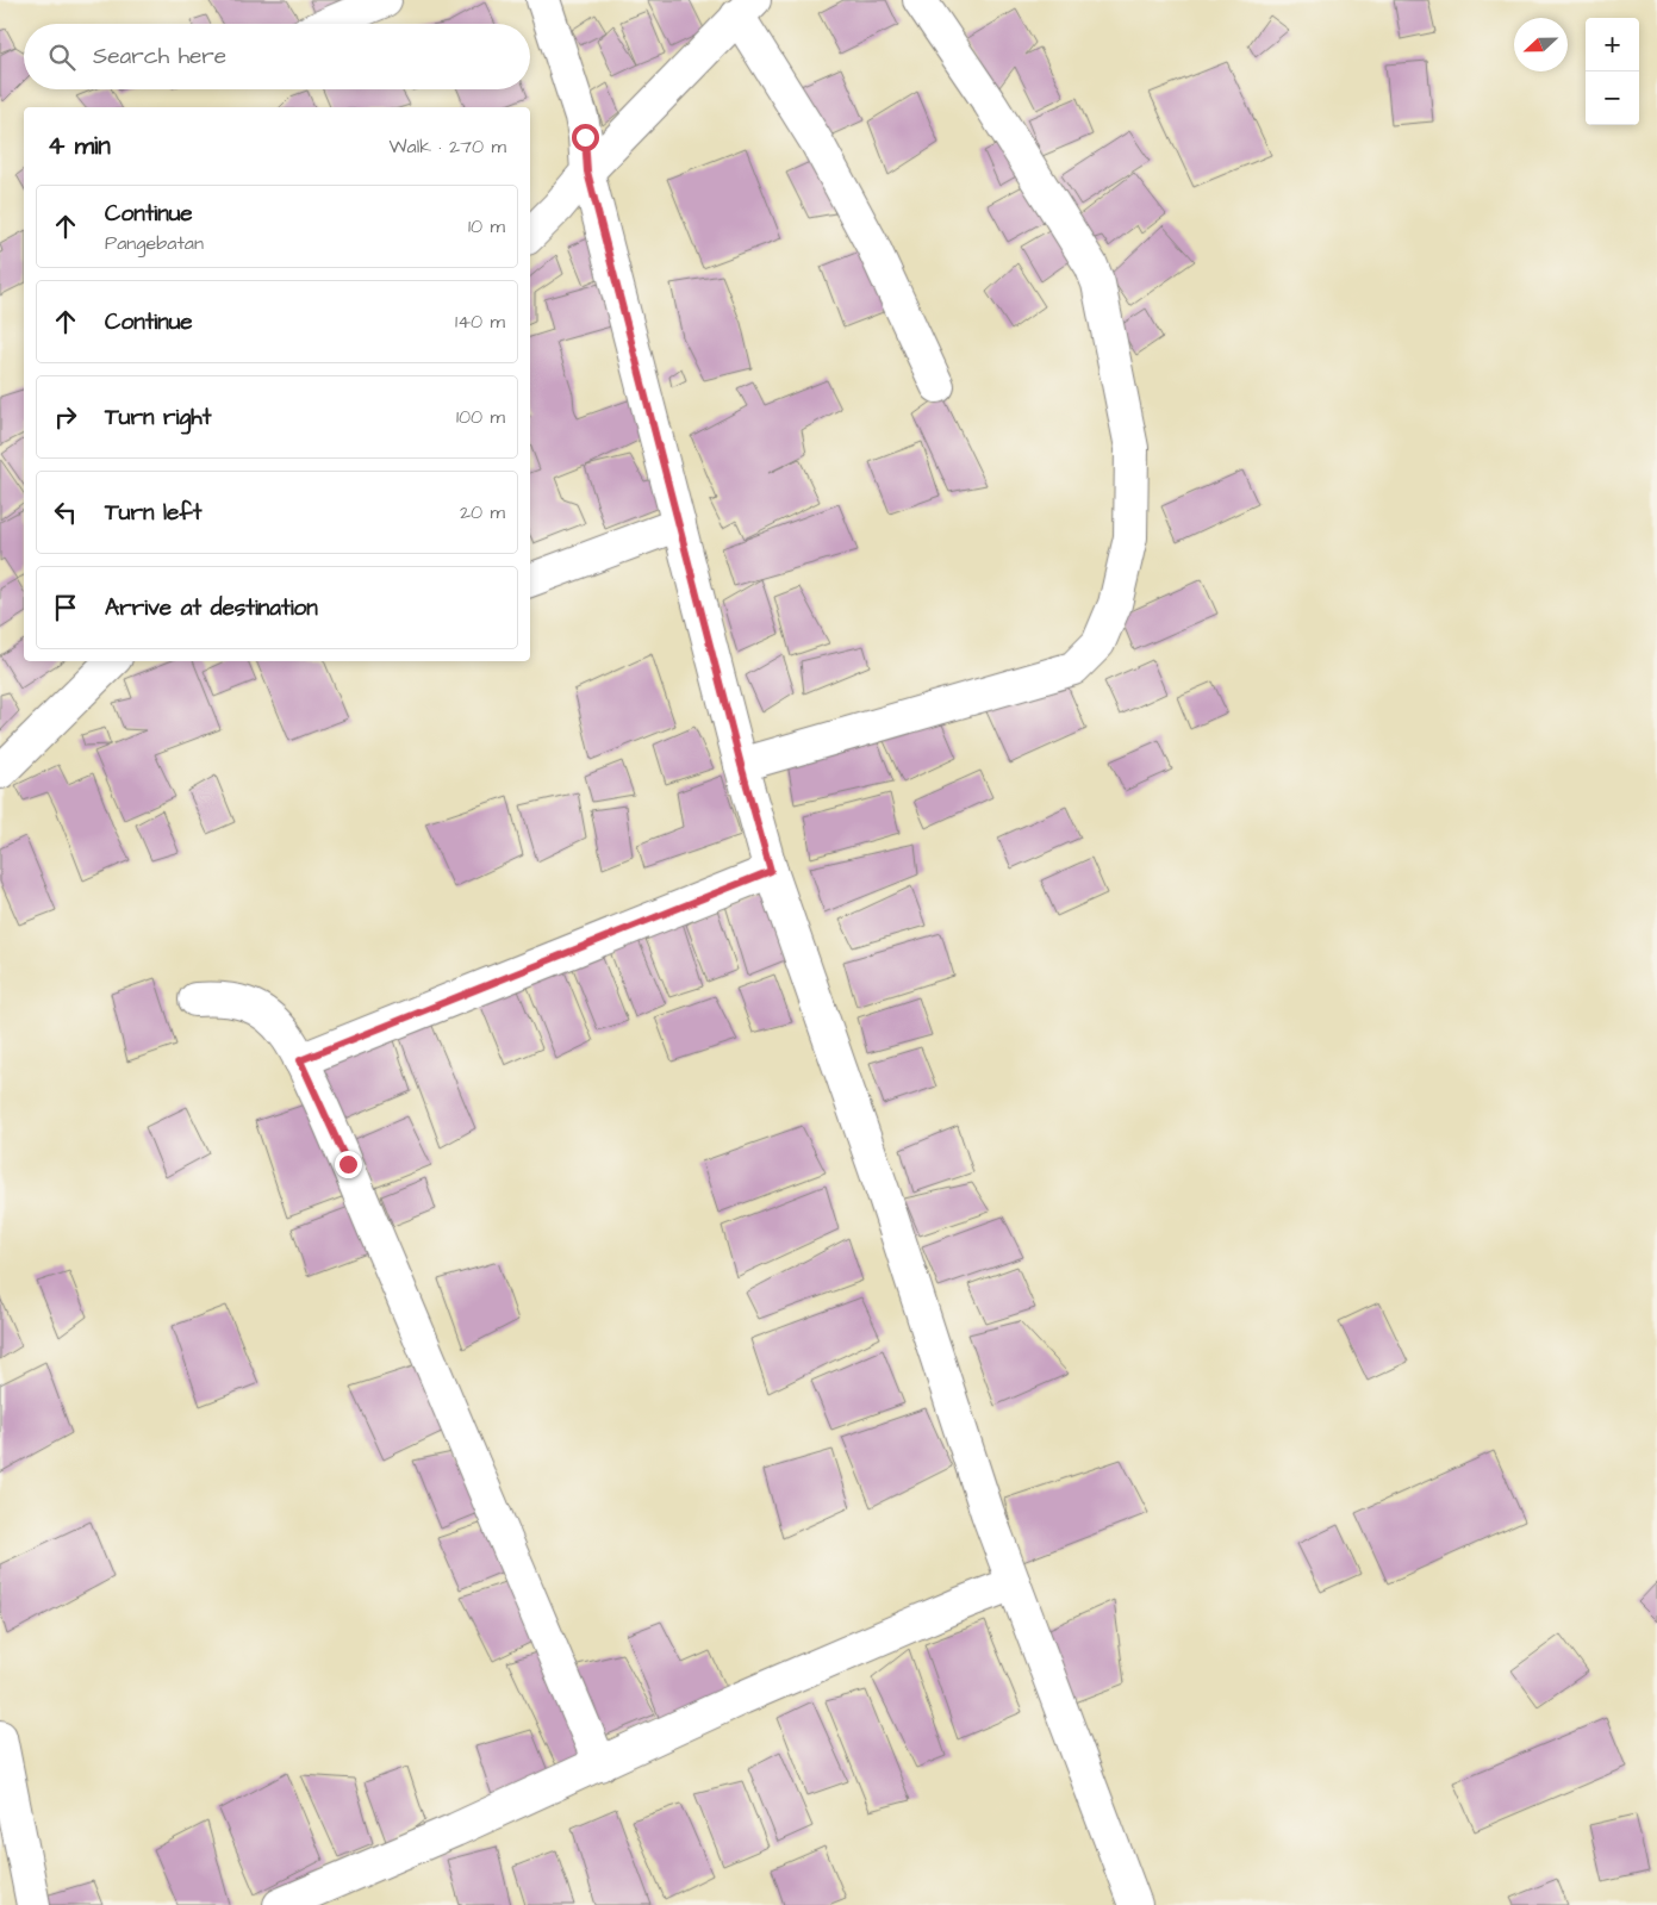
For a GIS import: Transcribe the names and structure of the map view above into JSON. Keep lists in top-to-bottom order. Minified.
{"north":"left","page":{"map_buttons":["+","−"],"search":"Search here","heading":["4 min","Walk · 270 m"],"list":[["Continue","Pangebatan","10 m"],["Continue","140 m"],["Turn right","100 m"],["Turn left","20 m"],"Arrive at destination"]}}
